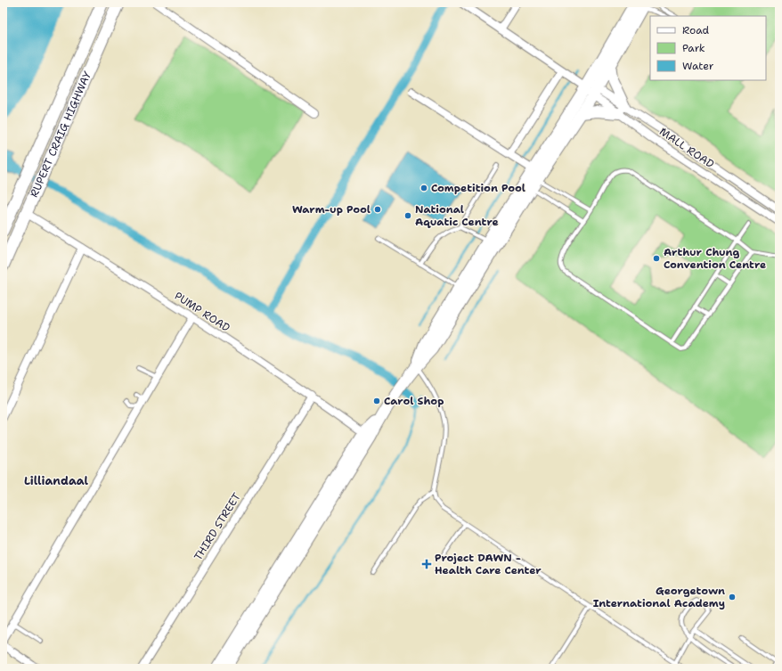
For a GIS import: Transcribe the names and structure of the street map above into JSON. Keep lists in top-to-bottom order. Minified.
{"streets":{"main road":["RUPERT CRAIG HIGHWAY"],"street":["MALL ROAD","PUMP ROAD","THIRD STREET"]},"crossings":[["RUPERT CRAIG HIGHWAY","PUMP ROAD"],["PUMP ROAD","THIRD STREET"]],"districts":["Lilliandaal"],"places":{"other":["Competition Pool","Warm-up Pool","National Aquatic Centre","Arthur Chung Convention Centre","Carol Shop","Georgetown International Academy"],"health":["Project DAWN - Health Care Center"]},"legend":["Road","Park","Water"]}
